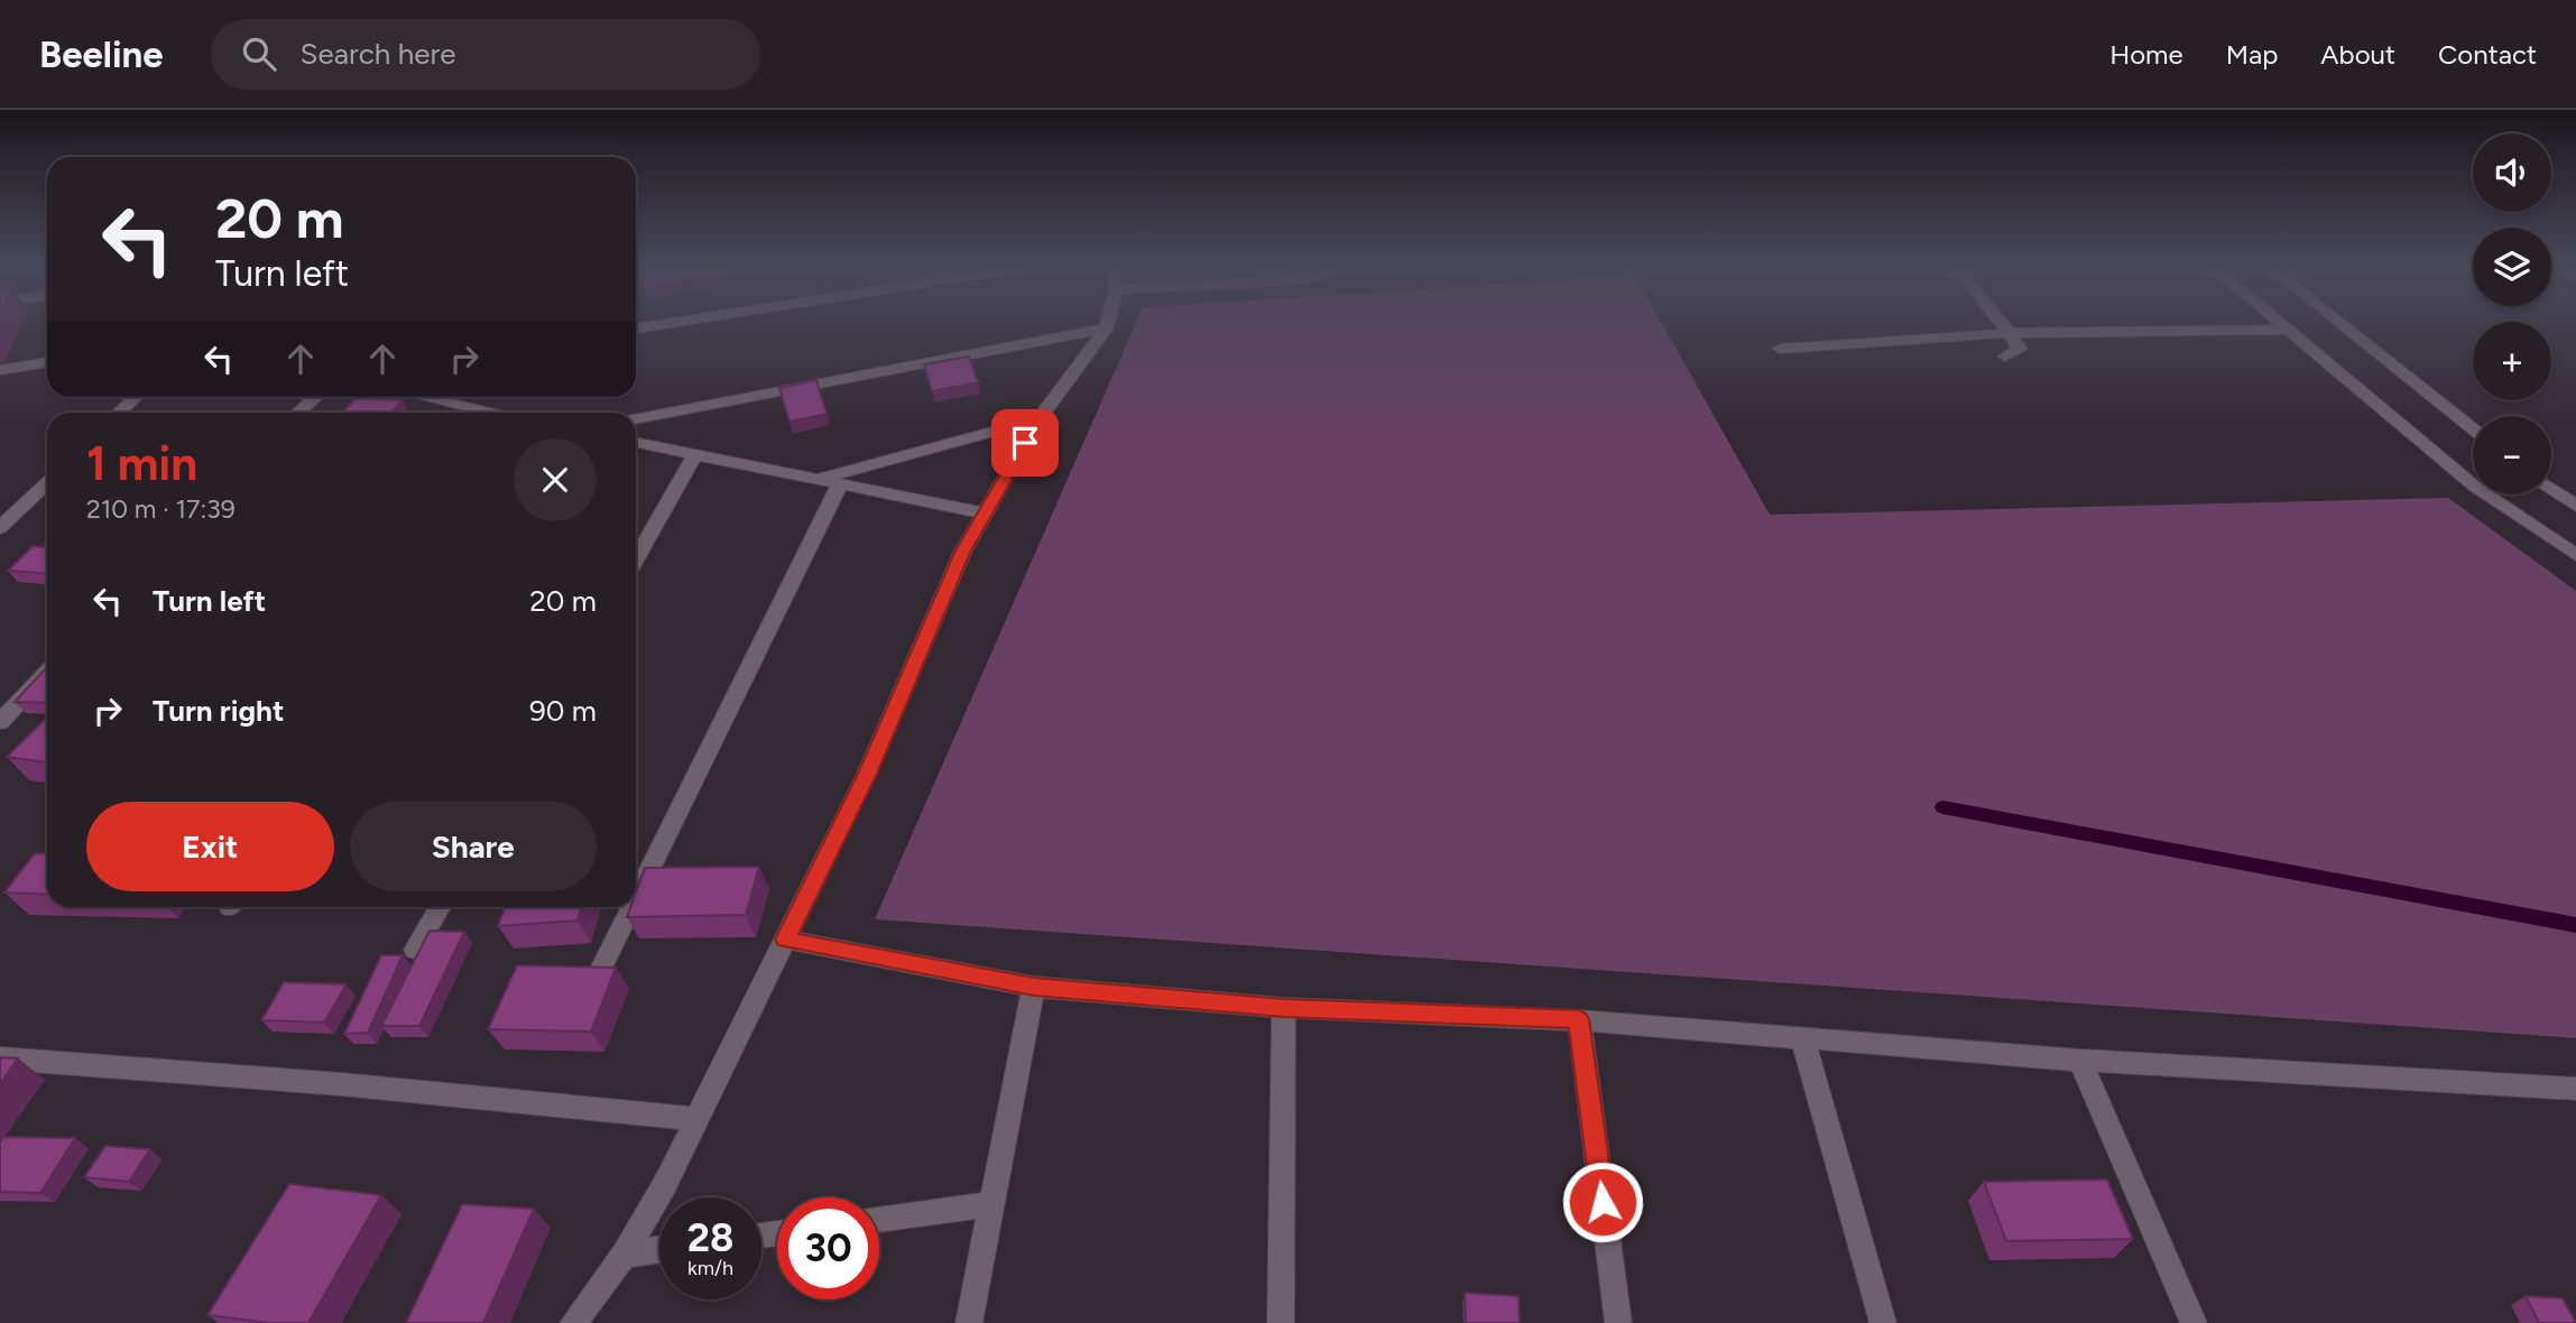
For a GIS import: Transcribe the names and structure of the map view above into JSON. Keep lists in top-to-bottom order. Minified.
{"page":{"header":"Beeline","search":"Search here","nav":["Home","Map","About","Contact"],"map_buttons":["+","−"],"turn":["20 m","Turn left"],"heading":["1 min","210 m · 17:39"],"list":[{"name":"Turn left","value":"20 m"},{"name":"Turn right","value":"90 m"}],"buttons":["Exit","Share"],"speed":"28 km/h","limit":"30"}}
